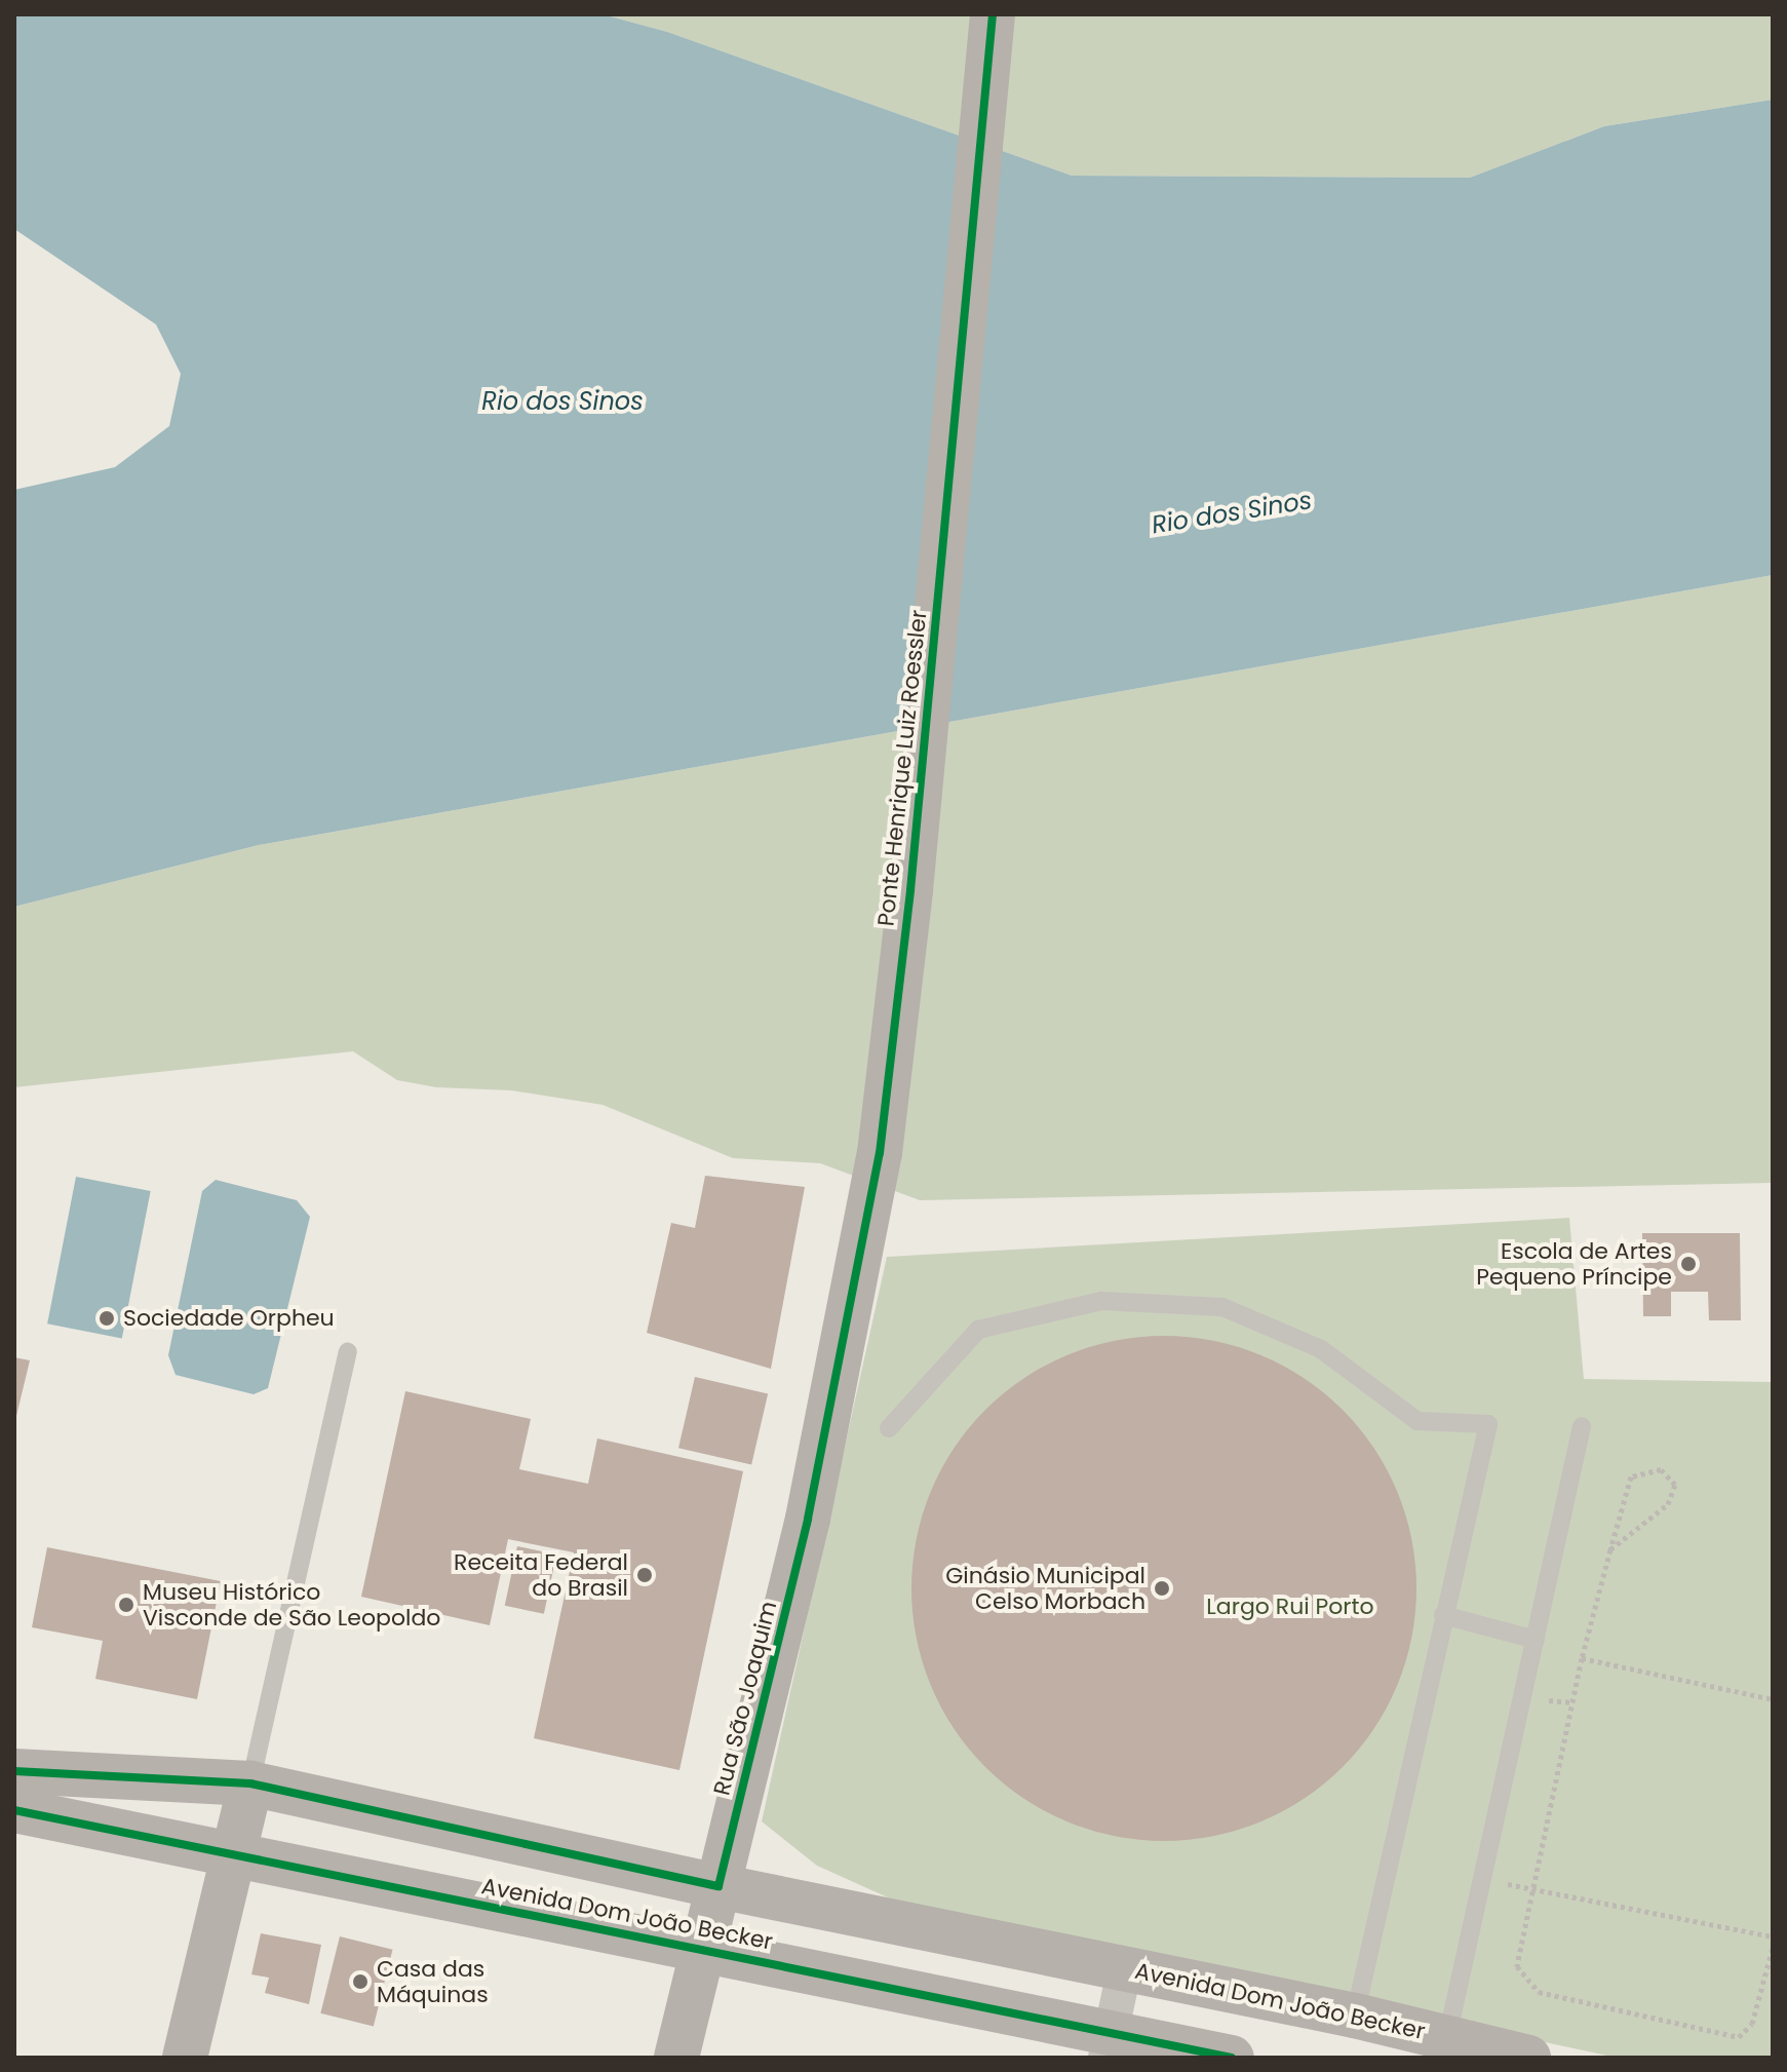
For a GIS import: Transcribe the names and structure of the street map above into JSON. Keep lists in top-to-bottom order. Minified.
{"streets":{"main road":["Ponte Henrique Luiz Roessler","Rua São Joaquim","Avenida Dom João Becker"]},"crossings":[["Ponte Henrique Luiz Roessler","Rua São Joaquim"],["Rua São Joaquim","Avenida Dom João Becker"]],"water":["Rio dos Sinos"],"parks":["Largo Rui Porto"],"places":["Escola de Artes Pequeno Príncipe","Sociedade Orpheu","Receita Federal do Brasil","Ginásio Municipal Celso Morbach","Museu Histórico Visconde de São Leopoldo","Casa das Máquinas"]}
